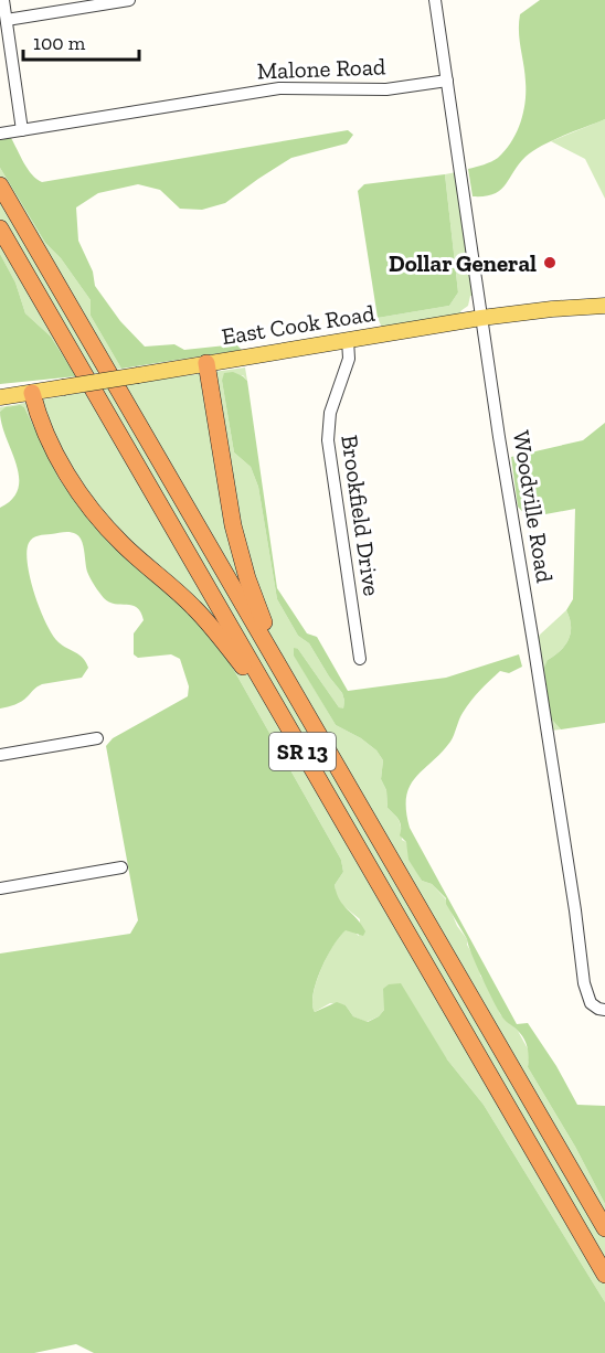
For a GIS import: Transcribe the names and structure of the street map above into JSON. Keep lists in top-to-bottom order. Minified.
{"streets":{"highway":["SR 13"],"main road":["East Cook Road"],"street":["Malone Road","Woodville Road","Brookfield Drive"]},"crossings":[["Malone Road","Woodville Road"],["East Cook Road","Woodville Road"],["East Cook Road","Brookfield Drive"]],"places":["Dollar General"],"scale_bar":"100 m"}
